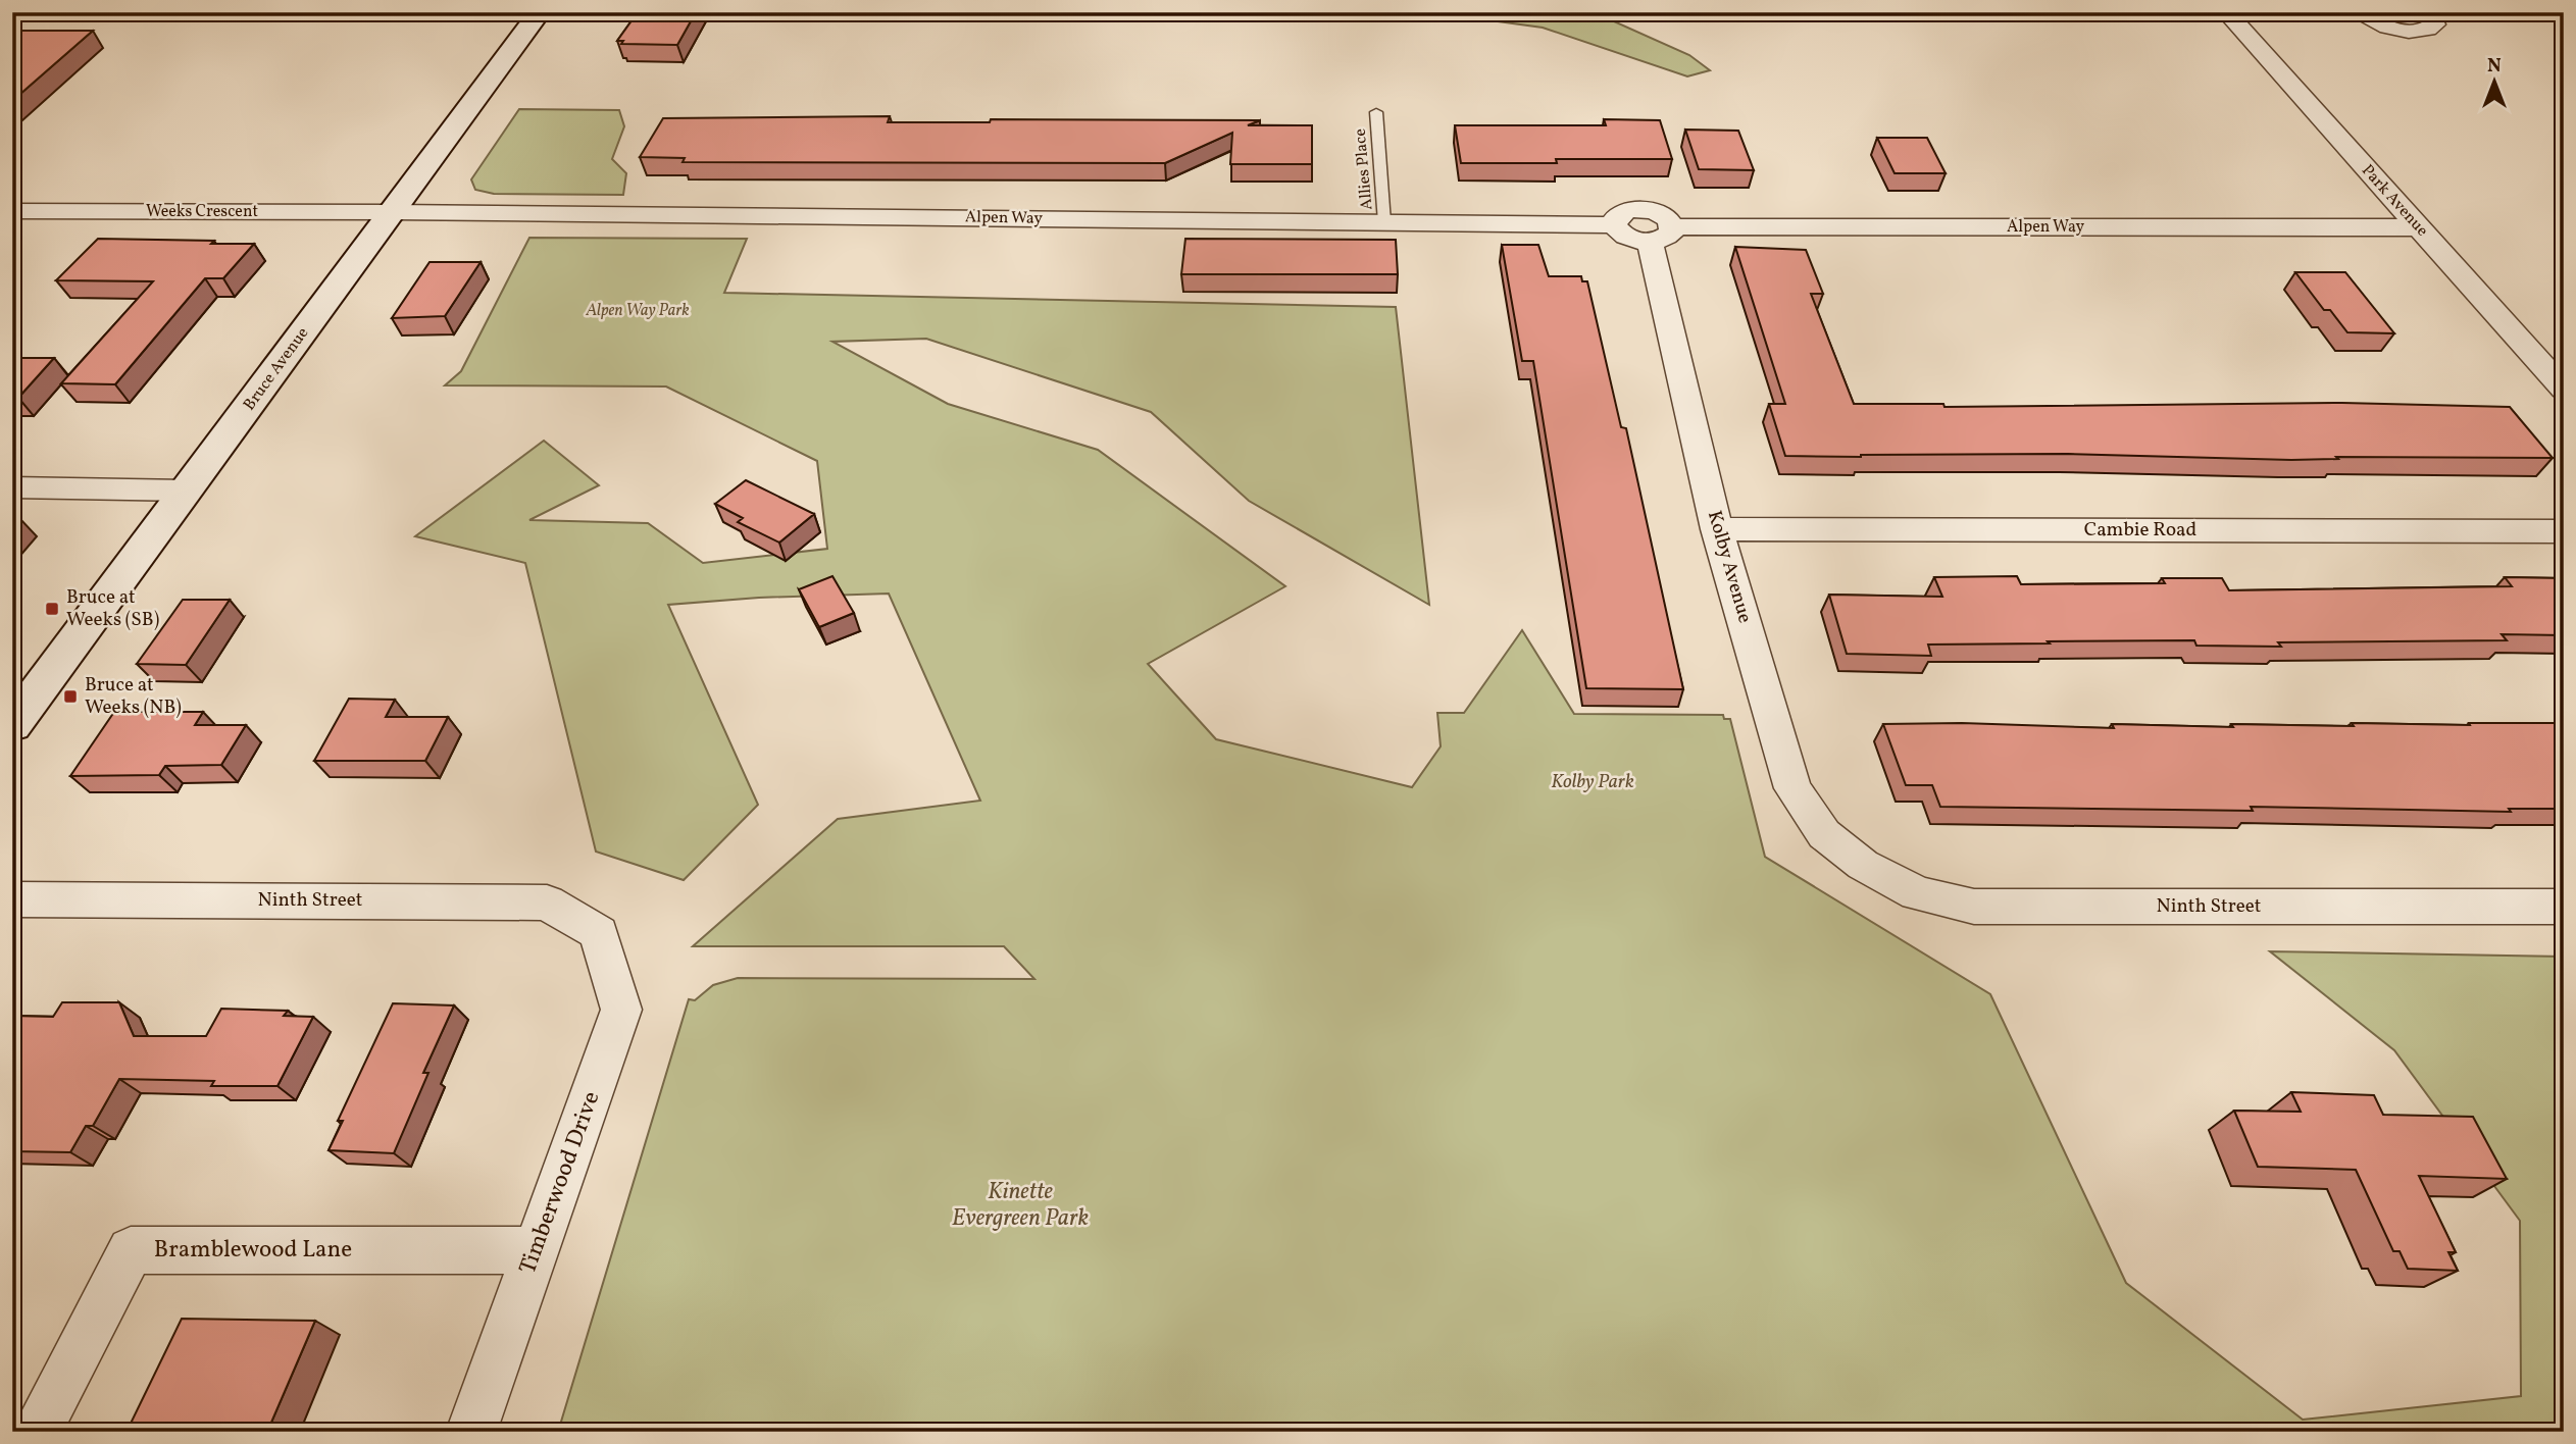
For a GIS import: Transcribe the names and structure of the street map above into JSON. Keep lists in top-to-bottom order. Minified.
{"streets":{"street":["Park Avenue","Weeks Crescent","Alpen Way","Bruce Avenue","Cambie Road","Kolby Avenue","Ninth Street","Timberwood Drive","Bramblewood Lane"],"lane":["Allies Place"]},"crossings":[["Allies Place","Alpen Way"],["Park Avenue","Alpen Way"],["Weeks Crescent","Alpen Way"],["Weeks Crescent","Bruce Avenue"],["Alpen Way","Bruce Avenue"],["Alpen Way","Kolby Avenue"],["Cambie Road","Kolby Avenue"],["Kolby Avenue","Ninth Street"],["Ninth Street","Timberwood Drive"],["Timberwood Drive","Bramblewood Lane"]],"parks":["Alpen Way Park","Kolby Park","Kinette Evergreen Park"],"places":{"transit":["Bruce at Weeks (SB)","Bruce at Weeks (NB)"]},"north":"top"}
